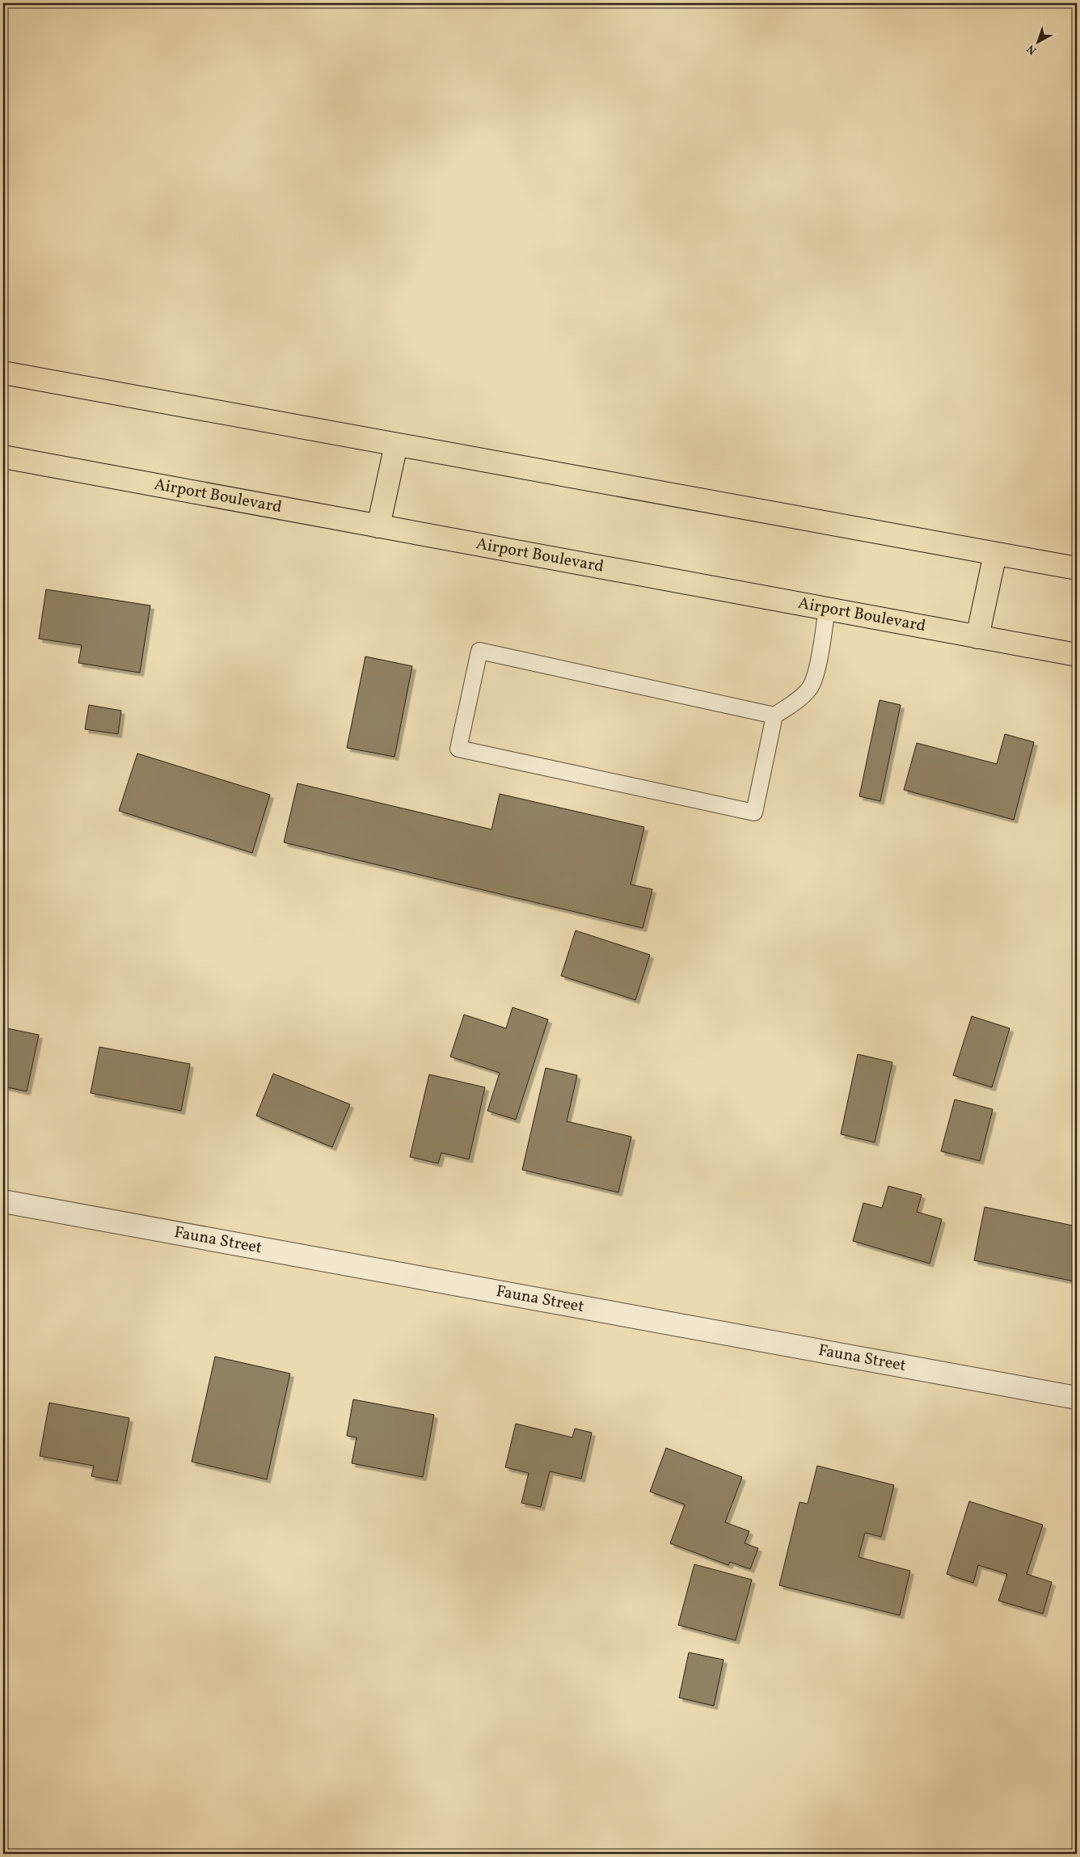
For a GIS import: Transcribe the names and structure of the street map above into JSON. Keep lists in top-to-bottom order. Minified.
{"streets":{"main road":["Airport Boulevard"],"street":["Fauna Street"]},"north":"bottom left"}
